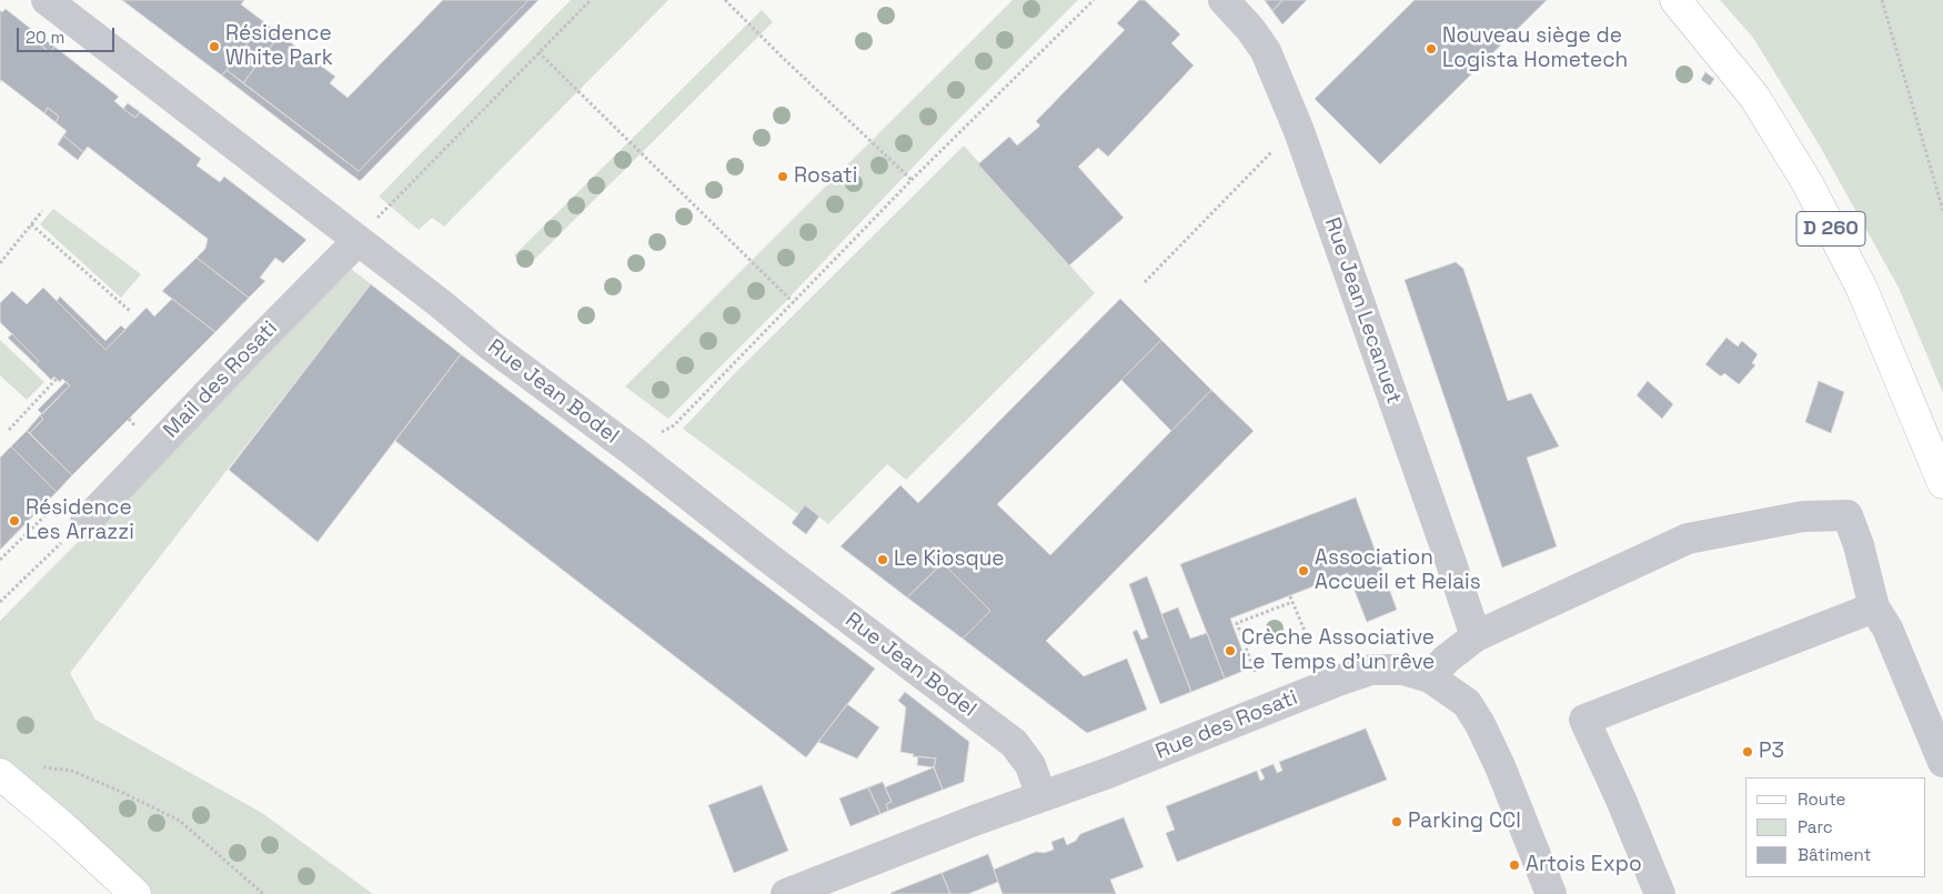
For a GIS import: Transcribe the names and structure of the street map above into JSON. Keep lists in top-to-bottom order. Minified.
{"streets":{"main road":["D 260"],"street":["Rue Jean Lecanuet","Mail des Rosati","Rue Jean Bodel","Rue des Rosati"]},"crossings":[["Mail des Rosati","Rue Jean Bodel"],["Rue Jean Bodel","Rue des Rosati"]],"places":["Résidence White Park","Nouveau siège de Logista Hometech","Rosati","Résidence Les Arrazzi","Le Kiosque","Association Accueil et Relais","Crèche Associative Le Temps d’un rêve","P3","Parking CCI","Artois Expo"],"legend":["Route","Parc","Bâtiment"],"scale_bar":"20 m"}
